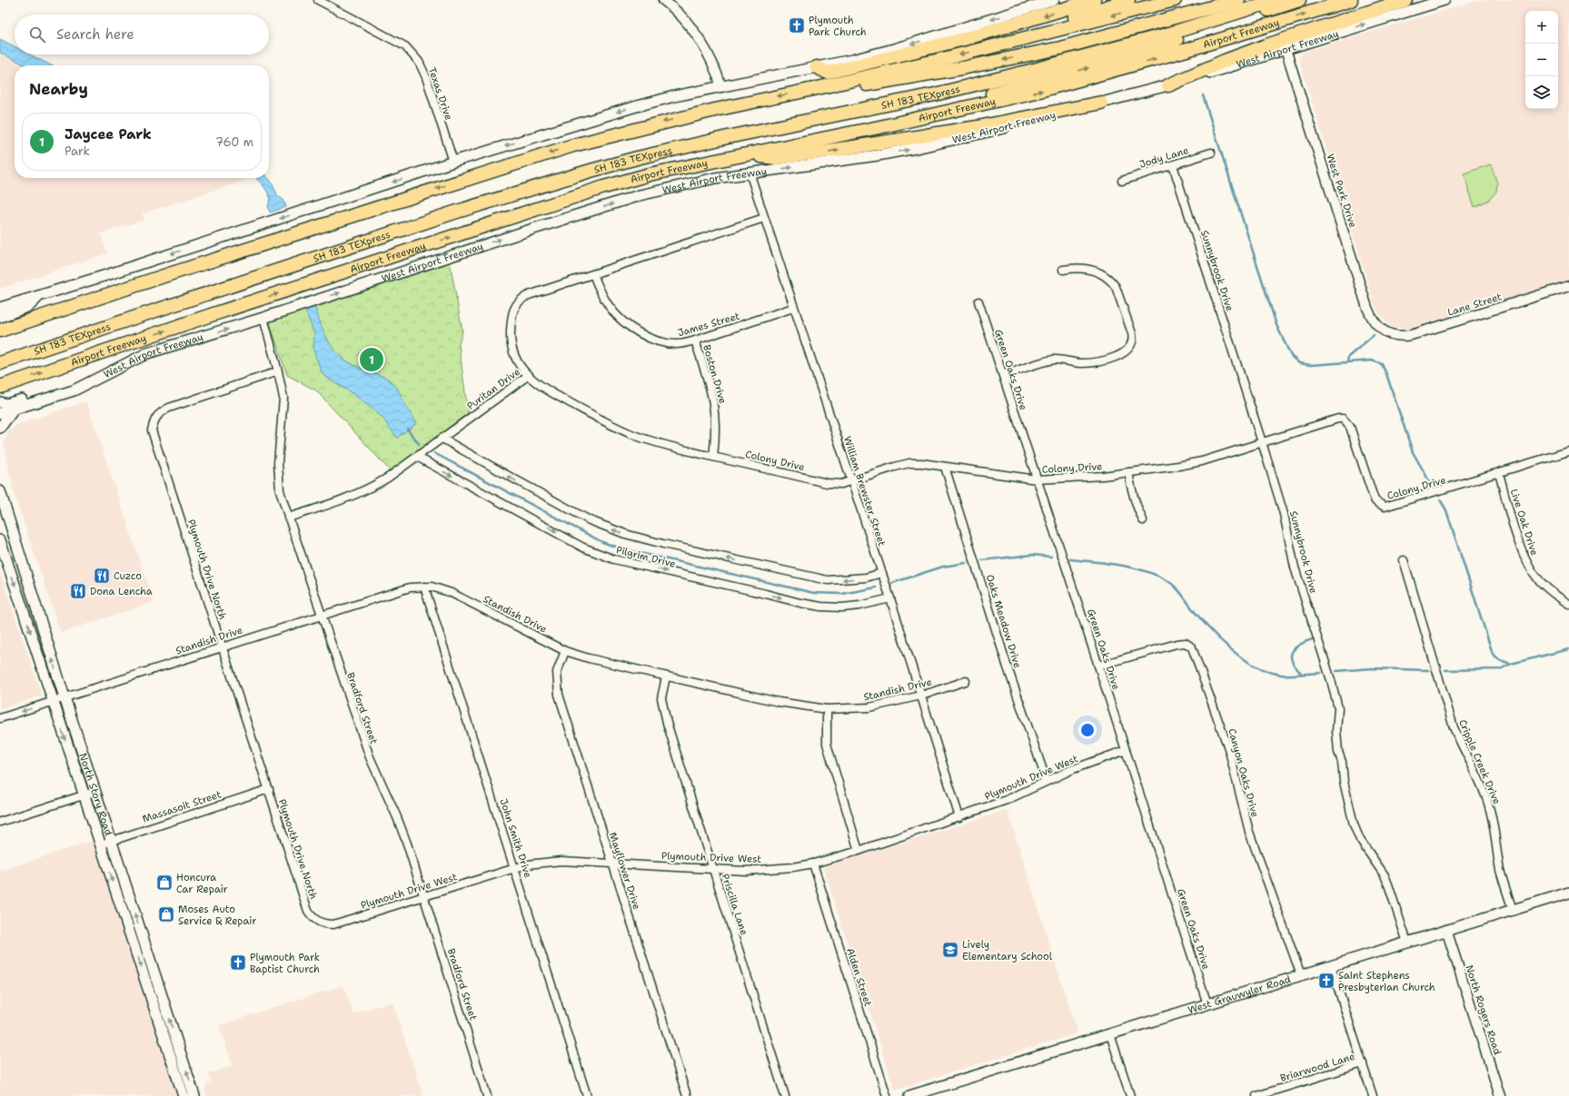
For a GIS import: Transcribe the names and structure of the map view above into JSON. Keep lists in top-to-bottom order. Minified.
{"streets":{"highway":["Airport Freeway","SH 183 TEXpress"],"main road":["West Airport Freeway","North Story Road","West Grauwyler Road"],"street":["Texas Drive","Jody Lane","West Park Drive","Sunnybrook Drive","Lane Street","James Street","Green Oaks Drive","Boston Drive","Puritan Drive","Colony Drive","William Brewster Street","Live Oak Drive","Pilgrim Drive","Plymouth Drive North","Standish Drive","Oaks Meadow Drive","Bradford Street","Cripple Creek Drive","Canyon Oaks Drive","Plymouth Drive West","Massasoit Street","John Smith Drive","Mayflower Drive","Priscilla Lane","Alden Street","North Rogers Road","Briarwood Lane"]},"crossings":[["West Airport Freeway","West Park Drive"],["West Airport Freeway","William Brewster Street"],["West Airport Freeway","Bradford Street"],["Jody Lane","Sunnybrook Drive"],["West Park Drive","Lane Street"],["Sunnybrook Drive","Colony Drive"],["Sunnybrook Drive","West Grauwyler Road"],["James Street","Boston Drive"],["James Street","Puritan Drive"],["James Street","William Brewster Street"],["Green Oaks Drive","Colony Drive"],["Green Oaks Drive","Canyon Oaks Drive"],["Green Oaks Drive","Plymouth Drive West"],["Green Oaks Drive","West Grauwyler Road"],["Boston Drive","Colony Drive"],["Puritan Drive","Colony Drive"],["Puritan Drive","William Brewster Street"],["Puritan Drive","Pilgrim Drive"],["Puritan Drive","Bradford Street"],["Colony Drive","William Brewster Street"],["Colony Drive","Live Oak Drive"],["Colony Drive","Oaks Meadow Drive"],["William Brewster Street","Pilgrim Drive"],["William Brewster Street","Standish Drive"],["William Brewster Street","Plymouth Drive West"],["Plymouth Drive North","Standish Drive"],["Plymouth Drive North","Bradford Street"],["Plymouth Drive North","Plymouth Drive West"],["Plymouth Drive North","Massasoit Street"],["Standish Drive","Bradford Street"],["Standish Drive","North Story Road"],["Standish Drive","John Smith Drive"],["Standish Drive","Mayflower Drive"],["Standish Drive","Priscilla Lane"],["Oaks Meadow Drive","Plymouth Drive West"],["Bradford Street","Plymouth Drive West"],["Cripple Creek Drive","West Grauwyler Road"],["Canyon Oaks Drive","West Grauwyler Road"],["Plymouth Drive West","John Smith Drive"],["Plymouth Drive West","Mayflower Drive"],["Plymouth Drive West","Priscilla Lane"],["Plymouth Drive West","Alden Street"],["North Story Road","Massasoit Street"],["West Grauwyler Road","North Rogers Road"]],"places":{"church":["Plymouth Park Church","Plymouth Park Baptist Church","Saint Stephens Presbyterian Church"],"restaurant":["Cuzco","Dona Lencha"],"shop":["Honcura Car Repair","Moses Auto Service & Repair"],"school or university":["Lively Elementary School"]},"page":{"map_buttons":["+","−"],"search":"Search here","heading":"Nearby","list":[{"mark":"1","name":"Jaycee Park","note":"Park","value":"760 m"}],"pins":"1"}}
